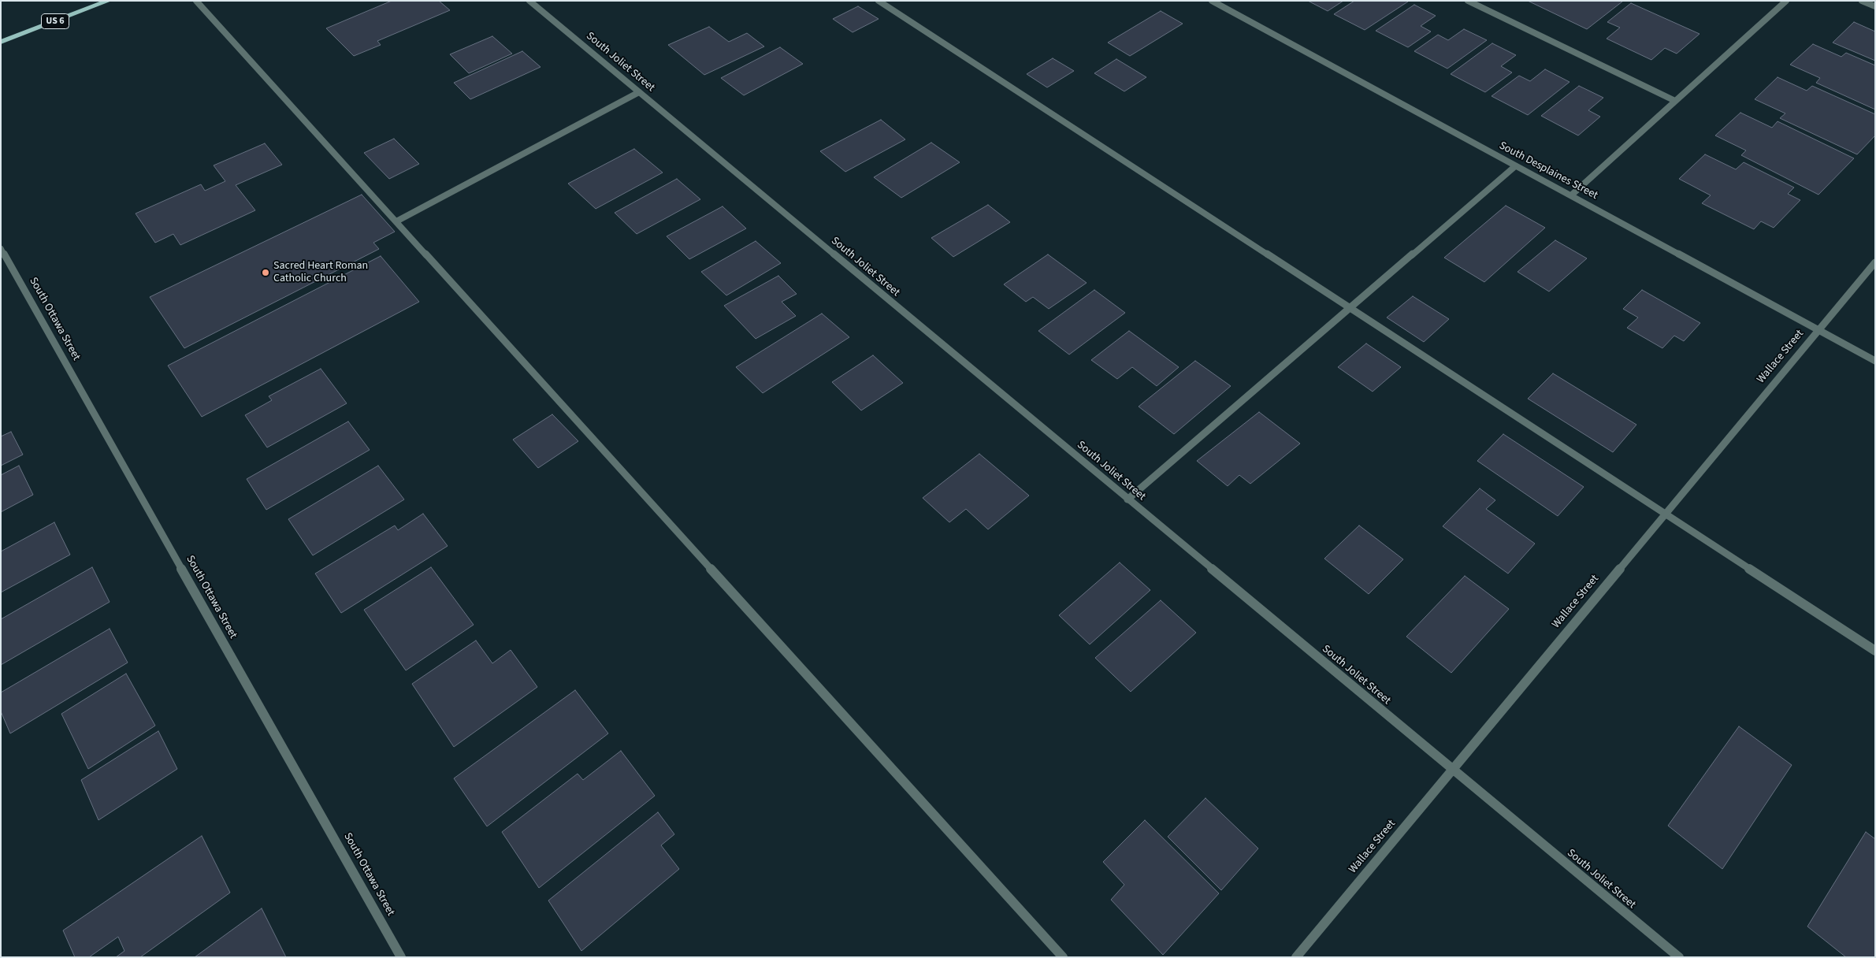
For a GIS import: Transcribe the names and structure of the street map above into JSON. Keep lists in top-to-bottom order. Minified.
{"streets":{"main road":["US 6"],"street":["South Joliet Street","South Desplaines Street","South Ottawa Street","Wallace Street"]},"crossings":[["South Joliet Street","Wallace Street"],["South Desplaines Street","Wallace Street"]],"places":["Sacred Heart Roman Catholic Church"]}
